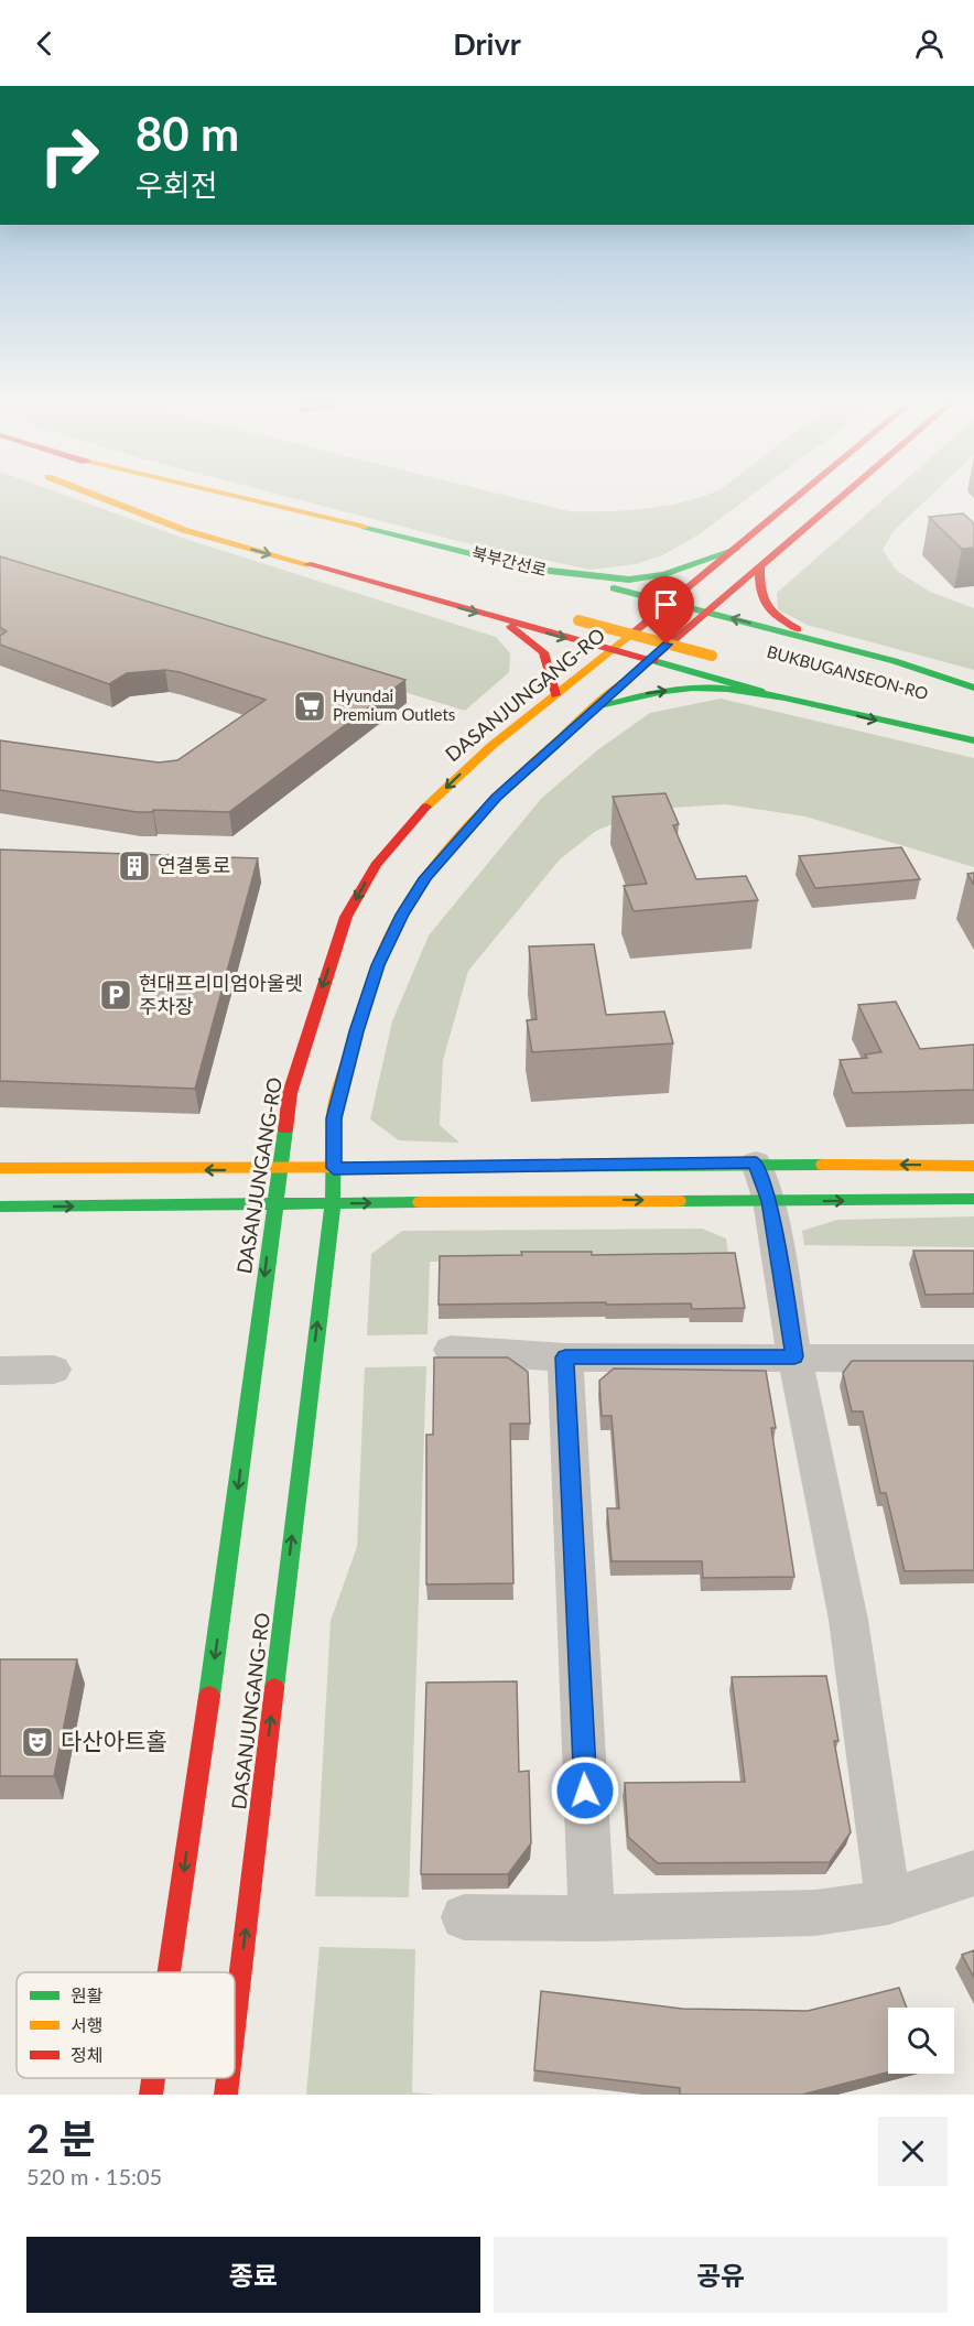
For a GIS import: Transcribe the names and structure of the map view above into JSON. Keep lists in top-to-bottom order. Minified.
{"streets":{"main road":["BUKBUGANSEON-RO","DASANJUNGANG-RO"]},"places":{"supermarket":["Hyundai Premium Outlets"],"building":["연결통로"],"parking":["현대프리미엄아울렛 주차장"],"theatre":["다산아트홀"]},"legend":["원활","서행","정체"],"page":{"header":"Drivr","turn":["80 m","우회전"],"heading":["2 분","520 m · 15:05"],"buttons":["종료","공유"]}}
